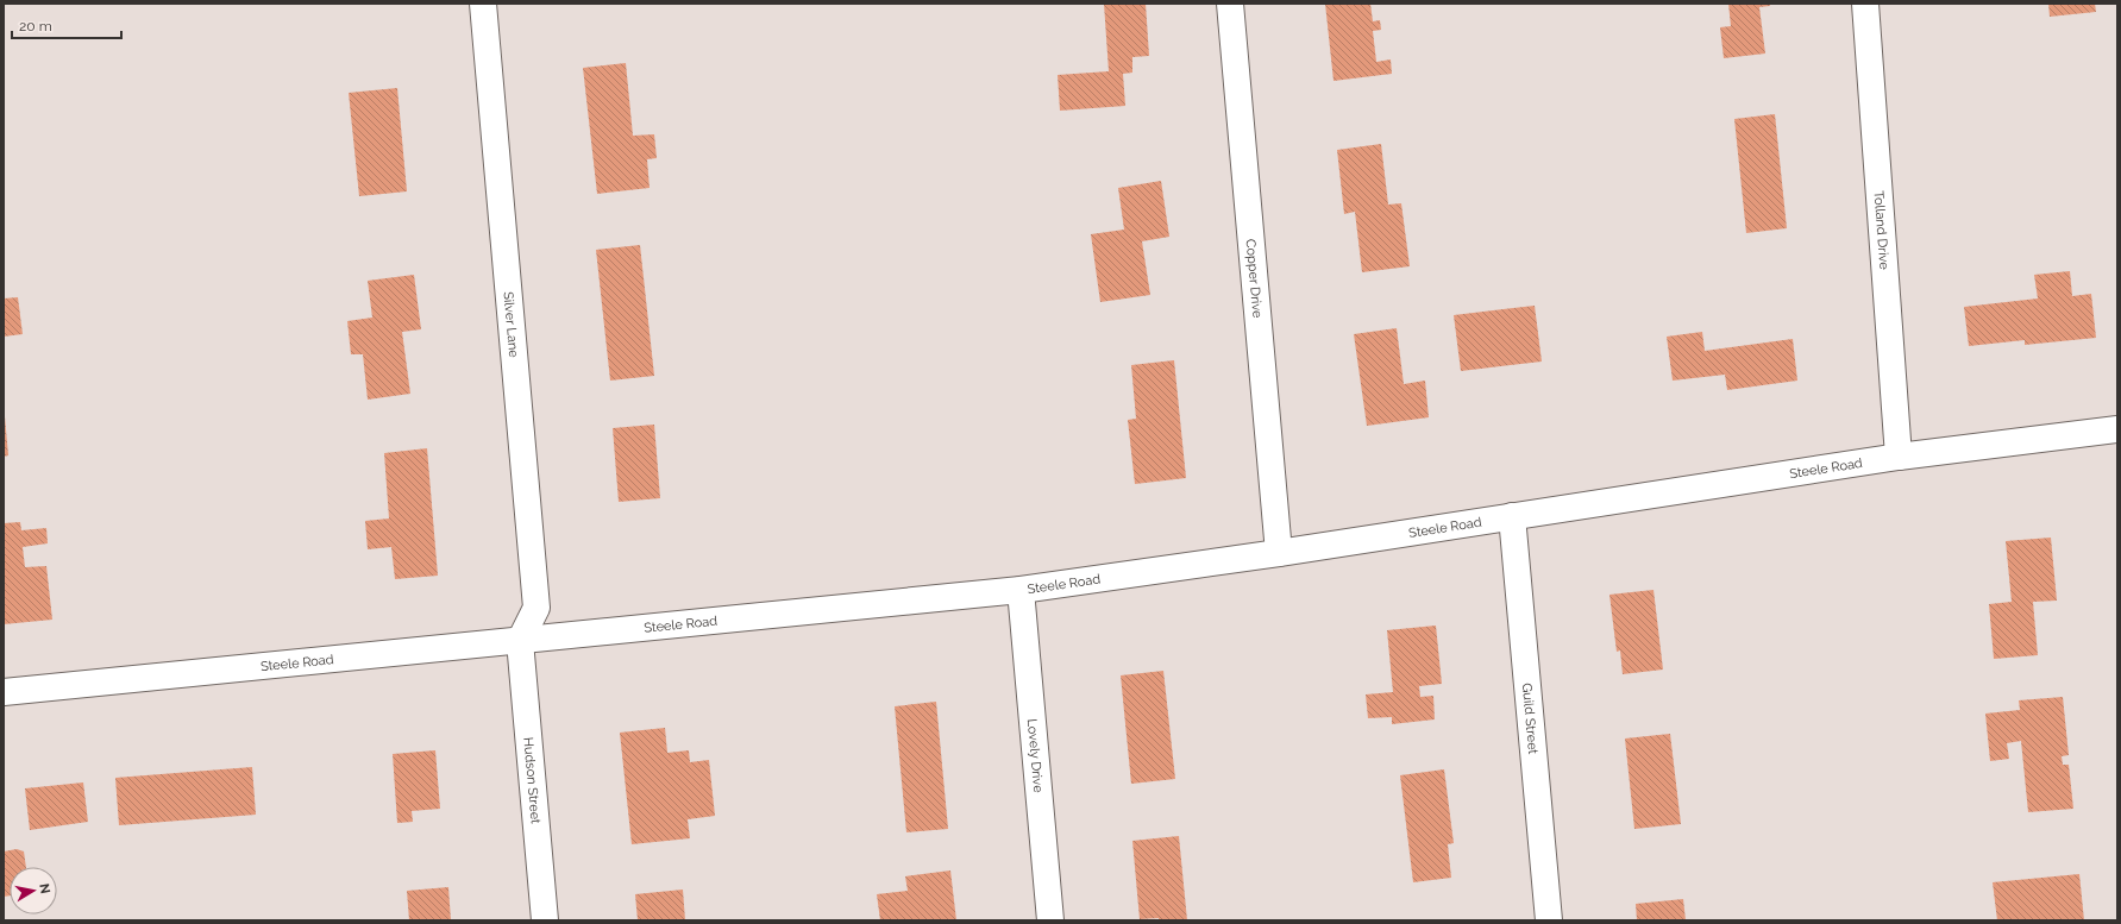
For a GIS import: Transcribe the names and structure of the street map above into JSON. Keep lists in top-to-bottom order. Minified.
{"streets":{"street":["Tolland Drive","Copper Drive","Silver Lane","Steele Road","Guild Street","Lovely Drive","Hudson Street"]},"crossings":[["Tolland Drive","Steele Road"],["Copper Drive","Steele Road"],["Silver Lane","Steele Road"],["Silver Lane","Hudson Street"],["Steele Road","Guild Street"],["Steele Road","Lovely Drive"],["Steele Road","Hudson Street"]],"scale_bar":"20 m","north":"right"}
